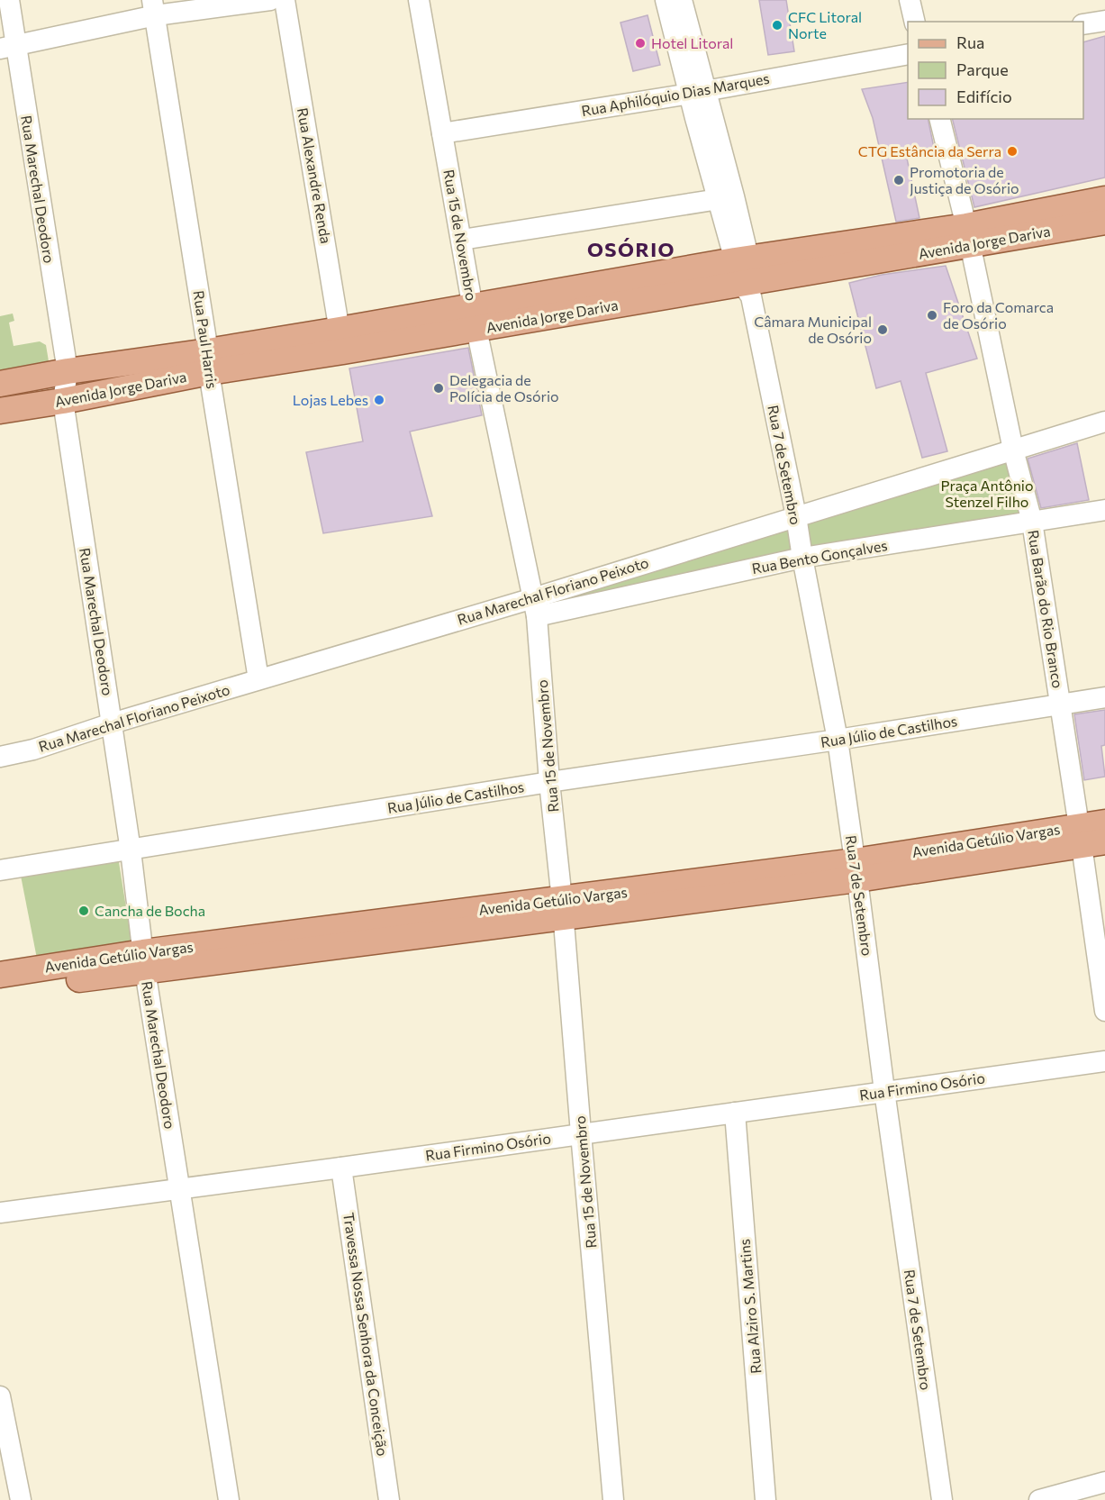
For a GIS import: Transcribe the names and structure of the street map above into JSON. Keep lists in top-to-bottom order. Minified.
{"streets":{"main road":["Avenida Jorge Dariva","Avenida Getúlio Vargas"],"street":["Rua Aphilóquio Dias Marques","Rua Alexandre Renda","Rua Marechal Deodoro","Rua 15 de Novembro","Rua Paul Harris","Rua 7 de Setembro","Rua Bento Gonçalves","Rua Marechal Floriano Peixoto","Rua Barão do Rio Branco","Rua Júlio de Castilhos","Rua Firmino Osório","Rua Alziro S. Martins","Travessa Nossa Senhora da Conceição"]},"crossings":[["Rua Aphilóquio Dias Marques","Rua 15 de Novembro"],["Rua Aphilóquio Dias Marques","Rua 7 de Setembro"],["Rua Alexandre Renda","Avenida Jorge Dariva"],["Rua Marechal Deodoro","Avenida Jorge Dariva"],["Rua Marechal Deodoro","Rua Marechal Floriano Peixoto"],["Rua Marechal Deodoro","Rua Júlio de Castilhos"],["Rua Marechal Deodoro","Avenida Getúlio Vargas"],["Rua Marechal Deodoro","Rua Firmino Osório"],["Rua 15 de Novembro","Avenida Jorge Dariva"],["Rua 15 de Novembro","Rua Bento Gonçalves"],["Rua 15 de Novembro","Rua Marechal Floriano Peixoto"],["Rua 15 de Novembro","Rua Júlio de Castilhos"],["Rua 15 de Novembro","Avenida Getúlio Vargas"],["Rua 15 de Novembro","Rua Firmino Osório"],["Avenida Jorge Dariva","Rua Paul Harris"],["Avenida Jorge Dariva","Rua 7 de Setembro"],["Avenida Jorge Dariva","Rua Barão do Rio Branco"],["Rua Paul Harris","Rua Marechal Floriano Peixoto"],["Rua 7 de Setembro","Rua Bento Gonçalves"],["Rua 7 de Setembro","Rua Marechal Floriano Peixoto"],["Rua 7 de Setembro","Rua Júlio de Castilhos"],["Rua 7 de Setembro","Avenida Getúlio Vargas"],["Rua 7 de Setembro","Rua Firmino Osório"],["Rua Bento Gonçalves","Rua Marechal Floriano Peixoto"],["Rua Bento Gonçalves","Rua Barão do Rio Branco"],["Rua Marechal Floriano Peixoto","Rua Barão do Rio Branco"],["Rua Barão do Rio Branco","Rua Júlio de Castilhos"],["Rua Barão do Rio Branco","Avenida Getúlio Vargas"],["Rua Firmino Osório","Rua Alziro S. Martins"],["Rua Firmino Osório","Travessa Nossa Senhora da Conceição"]],"districts":["OSÓRIO"],"parks":["Praça Antônio Stenzel Filho"],"places":["CFC Litoral Norte","Hotel Litoral","CTG Estância da Serra","Promotoria de Justiça de Osório","Foro da Comarca de Osório","Câmara Municipal de Osório","Delegacia de Polícia de Osório","Lojas Lebes","Cancha de Bocha"],"legend":["Rua","Parque","Edifício"]}
